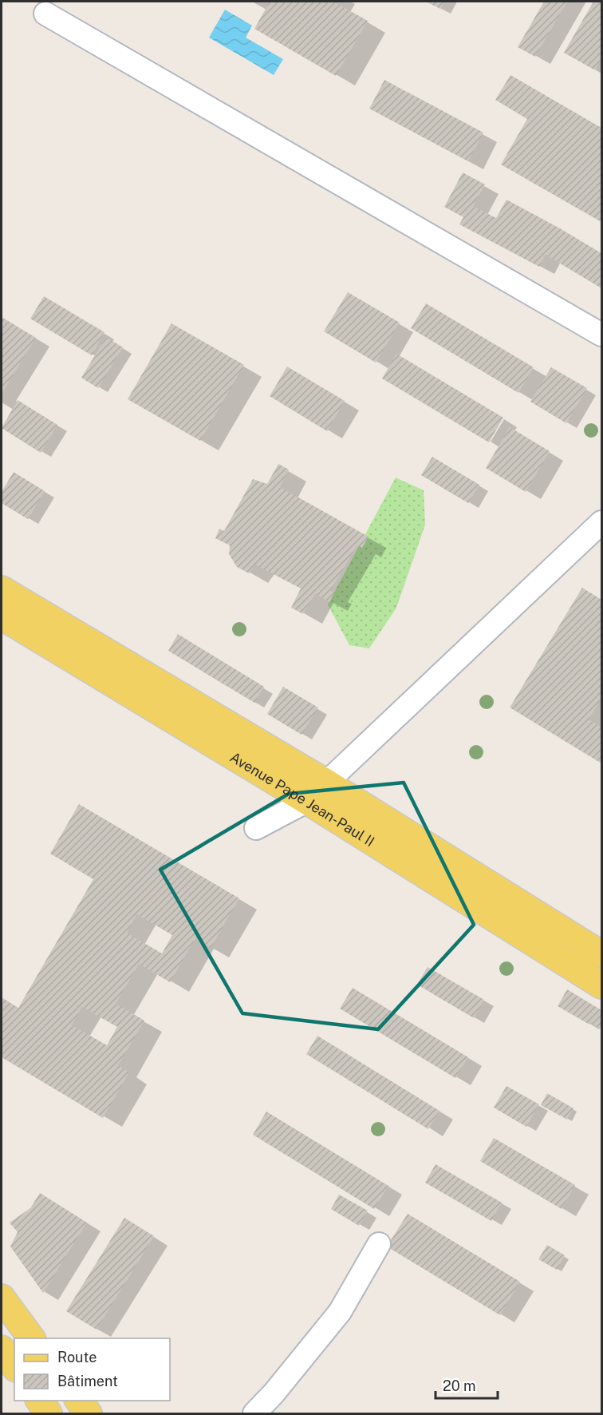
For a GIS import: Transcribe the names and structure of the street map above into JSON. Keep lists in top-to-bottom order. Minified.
{"streets":{"main road":["Avenue Pape Jean-Paul II"]},"legend":["Route","Bâtiment"],"scale_bar":"20 m"}
